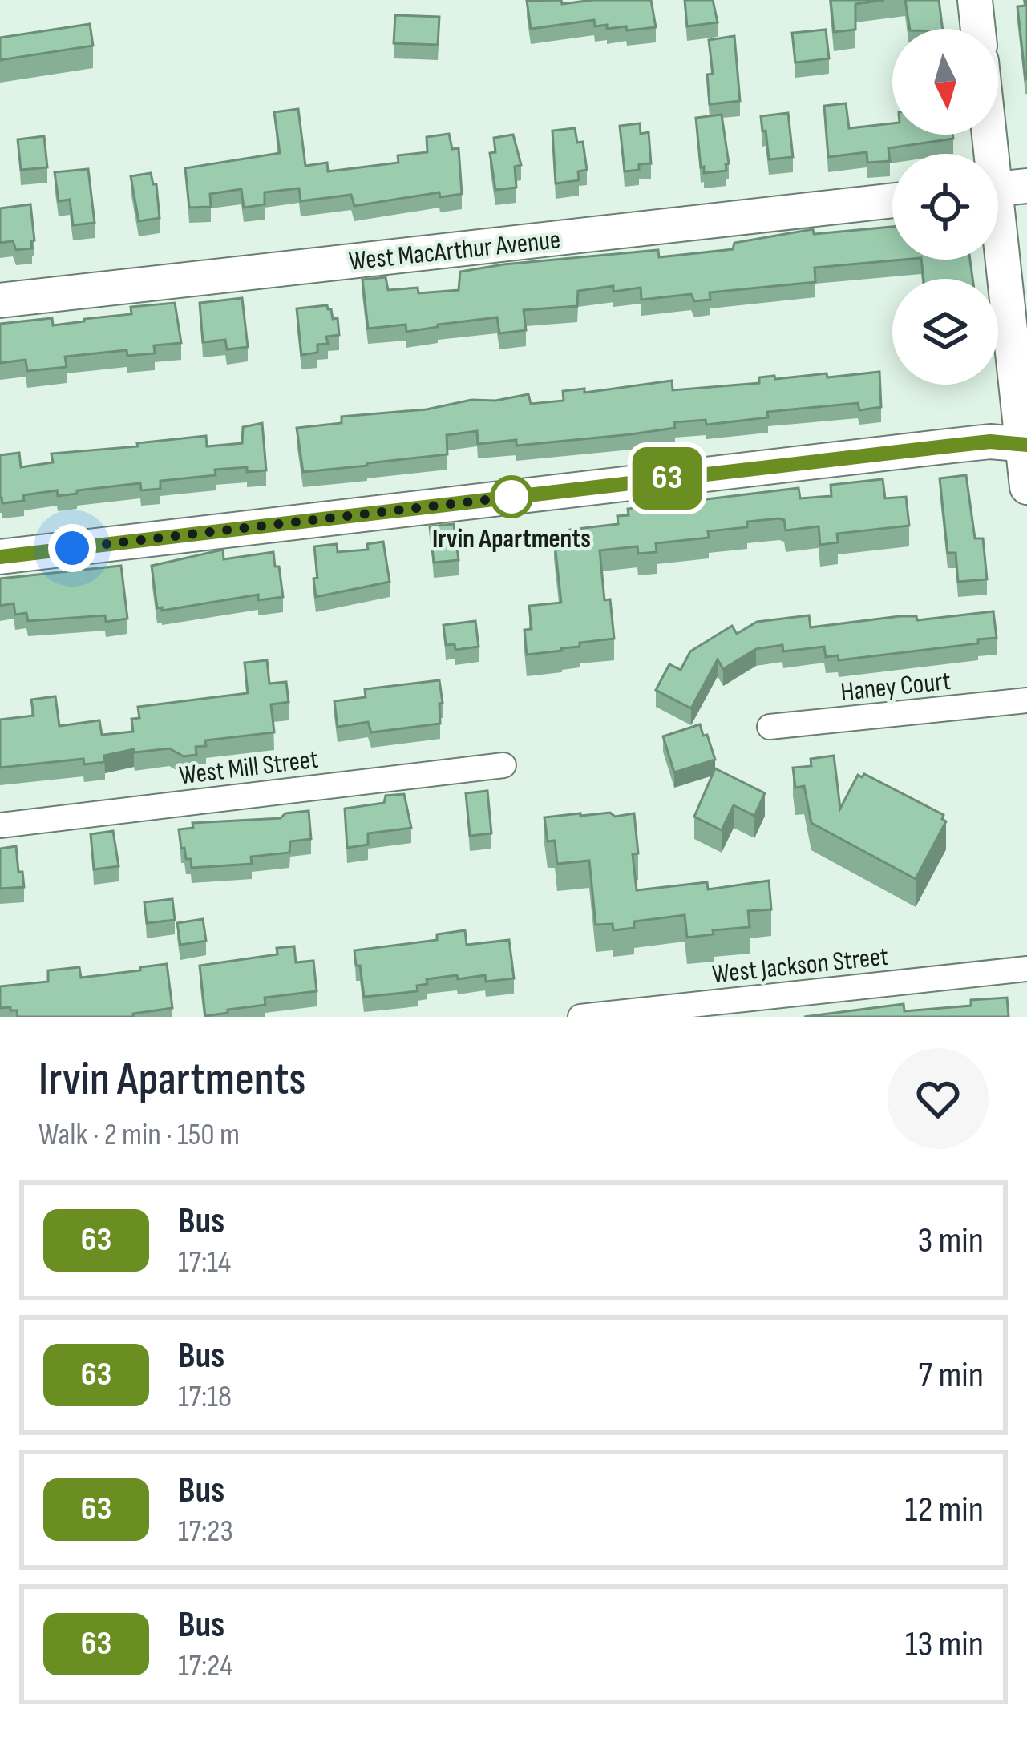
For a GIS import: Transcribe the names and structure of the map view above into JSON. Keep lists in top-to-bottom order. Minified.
{"streets":{"main road":["West MacArthur Avenue"],"street":["Haney Court","West Mill Street","West Jackson Street"]},"places":["Irvin Apartments"],"lines":["bus line 63"],"north":"bottom","page":{"on_map":"63","heading":["Irvin Apartments","Walk · 2 min · 150 m"],"list":[{"mark":"63","name":"Bus","note":"17:14","value":"3 min"},{"mark":"63","name":"Bus","note":"17:18","value":"7 min"},{"mark":"63","name":"Bus","note":"17:23","value":"12 min"},{"mark":"63","name":"Bus","note":"17:24","value":"13 min"}]}}
